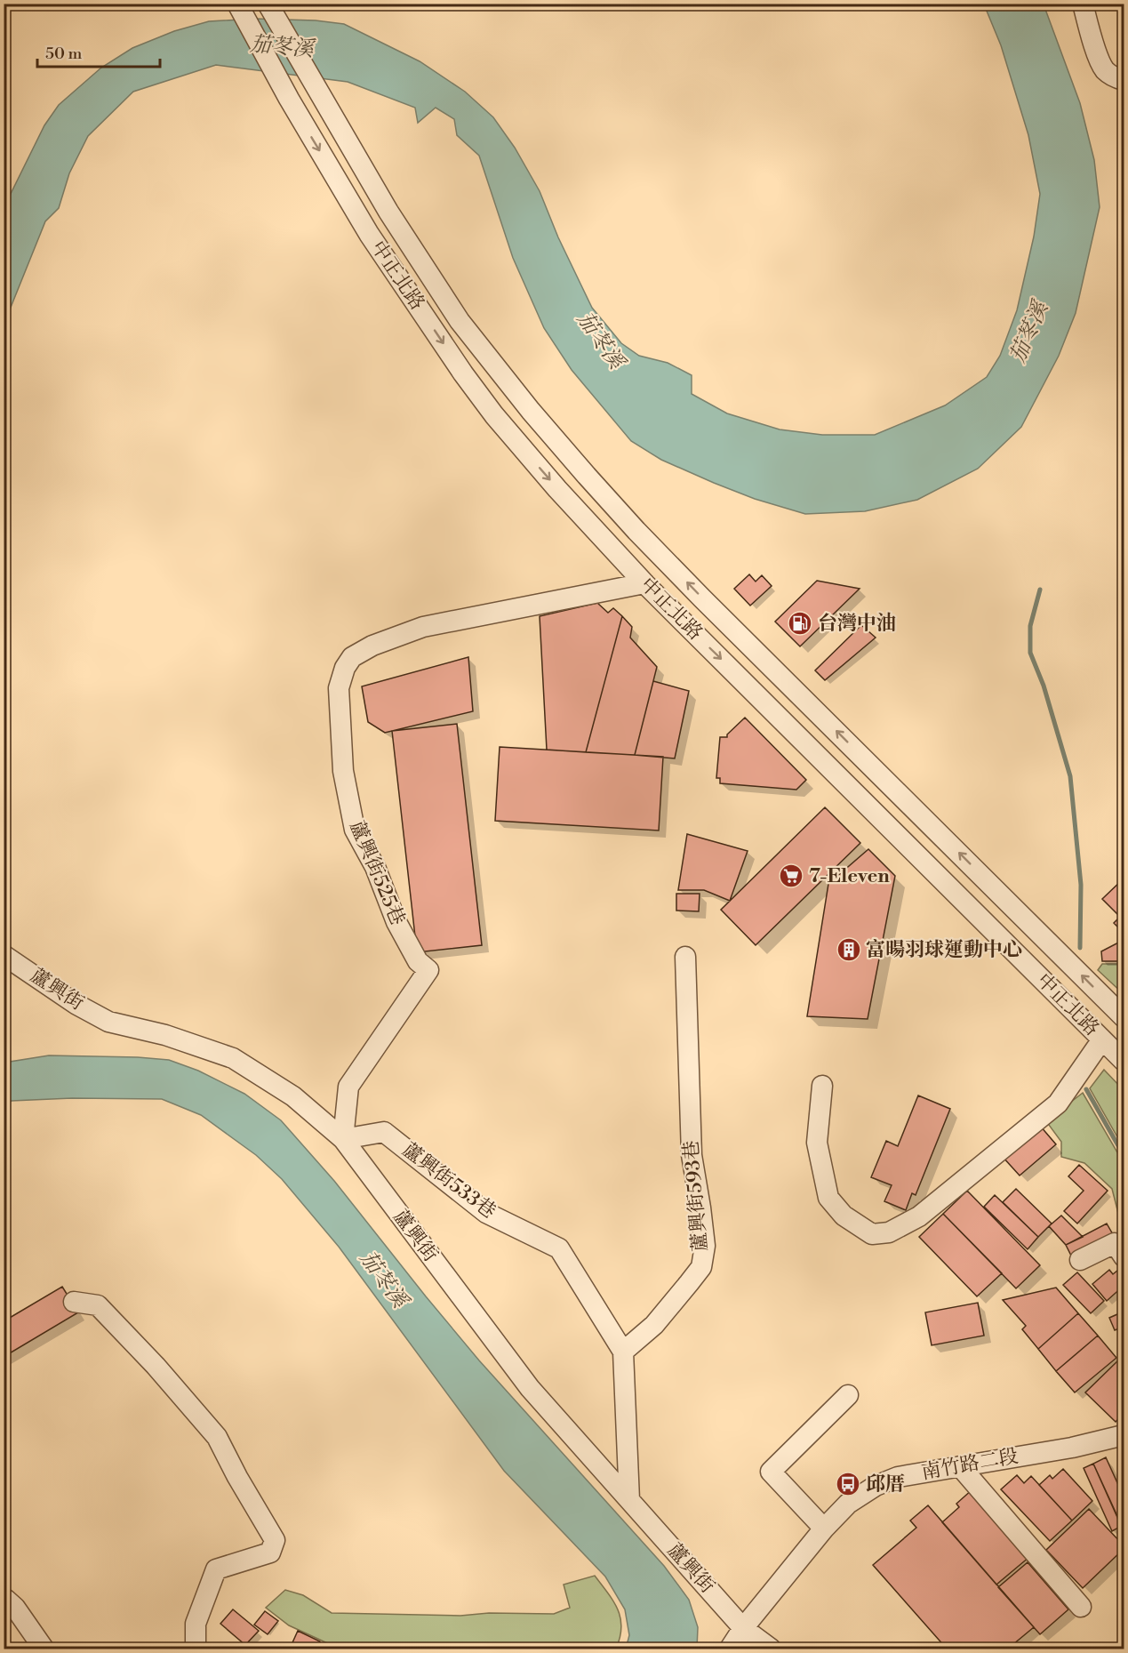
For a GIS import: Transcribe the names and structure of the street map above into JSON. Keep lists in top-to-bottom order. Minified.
{"streets":{"street":["中正北路","蘆興街525巷","蘆興街","蘆興街533巷","蘆興街593巷","南竹路二段"]},"crossings":[["中正北路","蘆興街525巷"],["蘆興街525巷","蘆興街"],["蘆興街525巷","蘆興街533巷"],["蘆興街","蘆興街533巷"],["蘆興街","南竹路二段"],["蘆興街533巷","蘆興街593巷"]],"water":["茄苳溪"],"places":{"fuel station":["台灣中油"],"supermarket":["7-Eleven"],"building":["富暘羽球運動中心"],"bus stop":["邱厝"]},"scale_bar":"50 m"}
